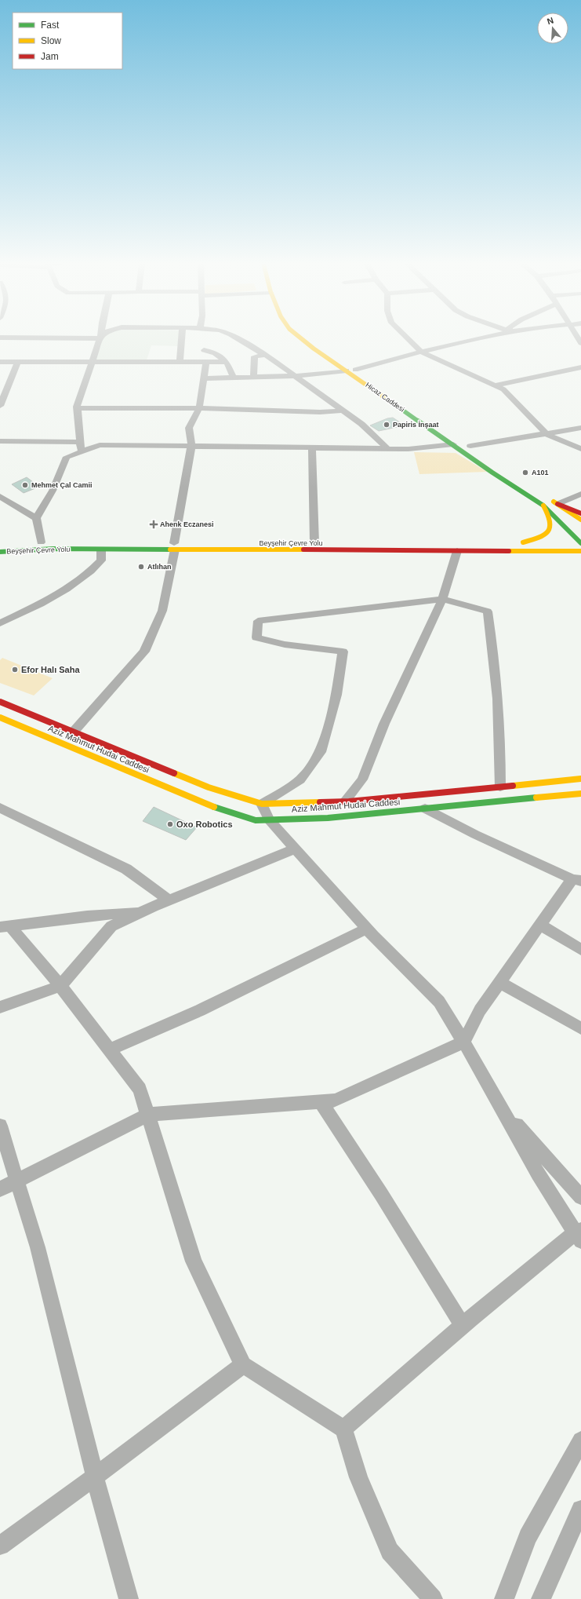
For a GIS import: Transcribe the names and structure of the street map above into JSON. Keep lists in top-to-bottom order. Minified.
{"streets":{"main road":["Hicaz Caddesi","Beyşehir Çevre Yolu","Aziz Mahmut Hudai Caddesi"]},"places":{"other":["Papiris İnşaat","A101","Mehmet Çal Camii","Atlıhan","Efor Halı Saha","Oxo Robotics"],"health":["Ahenk Eczanesi"]},"legend":["Fast","Slow","Jam"],"north":"top"}
